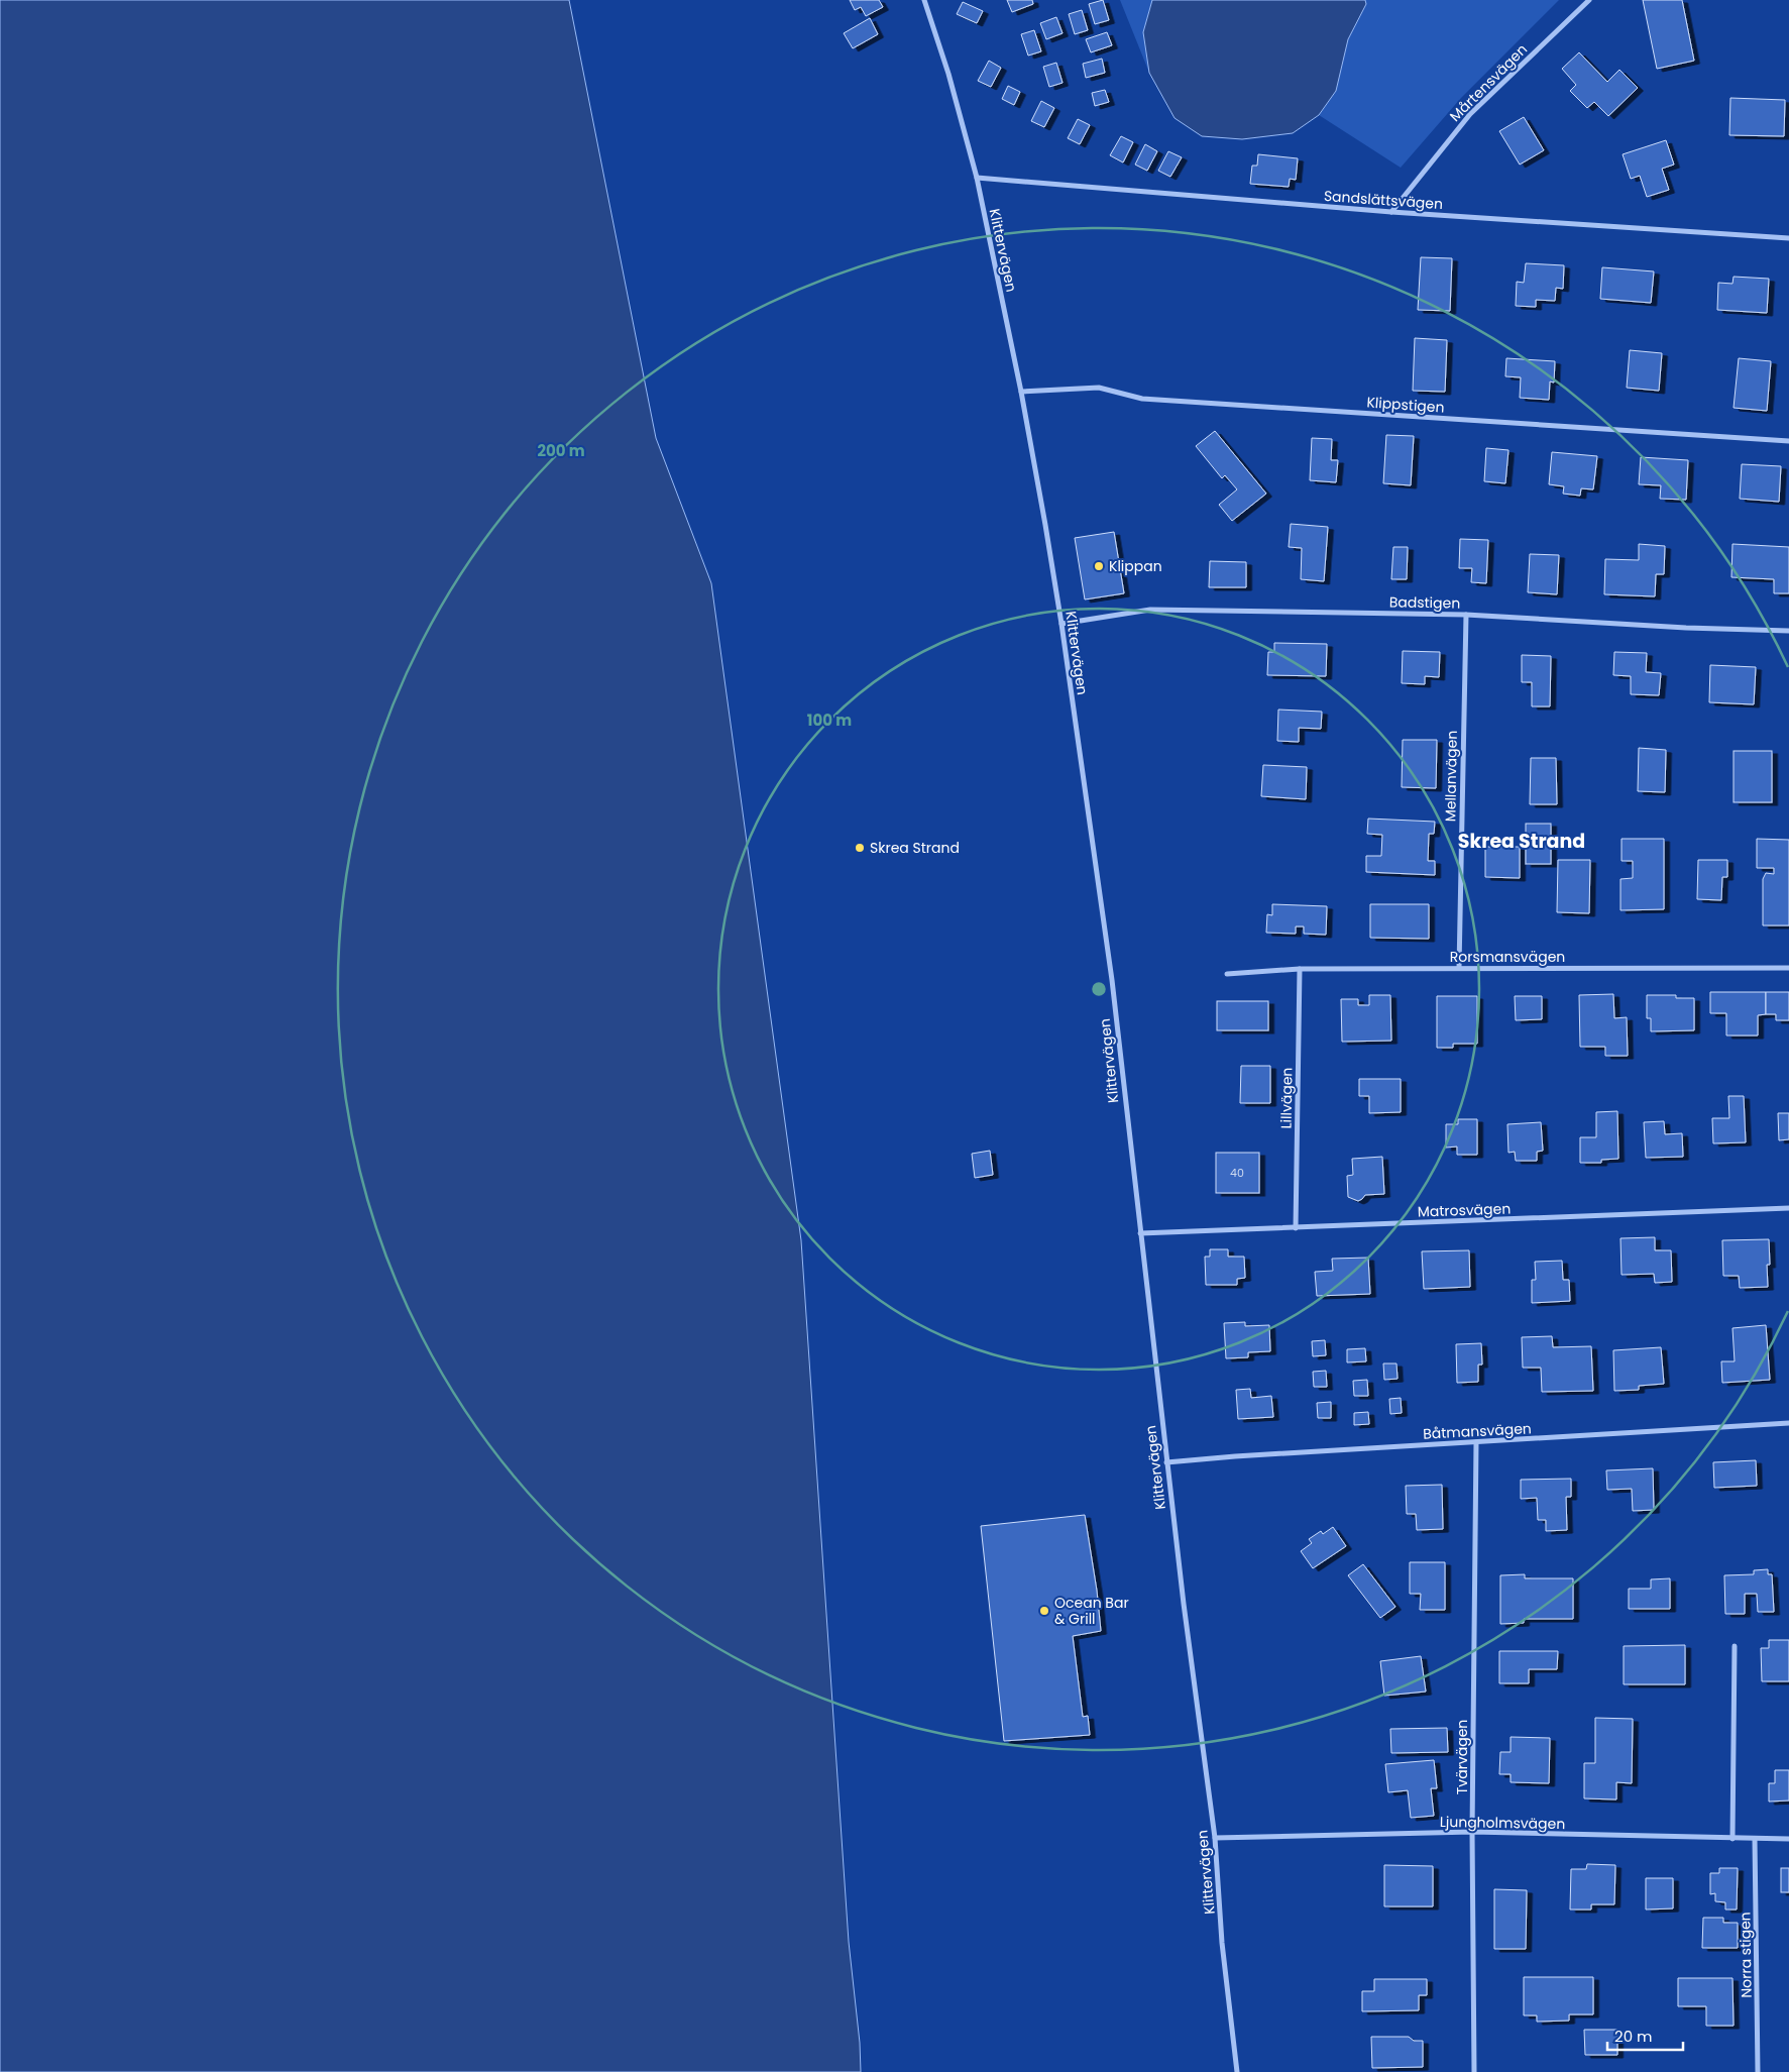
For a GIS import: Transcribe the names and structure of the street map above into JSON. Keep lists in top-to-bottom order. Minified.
{"streets":{"street":["Mårtensvägen","Sandslättsvägen","Klittervägen","Klippstigen","Badstigen","Mellanvägen","Rorsmansvägen","Lillvägen","Matrosvägen","Båtmansvägen","Tvärvägen","Ljungholmsvägen","Norra stigen"]},"crossings":[["Mårtensvägen","Sandslättsvägen"],["Sandslättsvägen","Klittervägen"],["Klittervägen","Klippstigen"],["Klittervägen","Badstigen"],["Klittervägen","Matrosvägen"],["Klittervägen","Båtmansvägen"],["Klittervägen","Ljungholmsvägen"],["Badstigen","Mellanvägen"],["Mellanvägen","Rorsmansvägen"],["Rorsmansvägen","Lillvägen"],["Lillvägen","Matrosvägen"],["Båtmansvägen","Tvärvägen"],["Tvärvägen","Ljungholmsvägen"],["Ljungholmsvägen","Norra stigen"]],"districts":["Skrea Strand"],"places":["Klippan","Skrea Strand","Ocean Bar & Grill"],"house_numbers":["40"],"scale_bar":"20 m","rings":["200 m","100 m"]}
